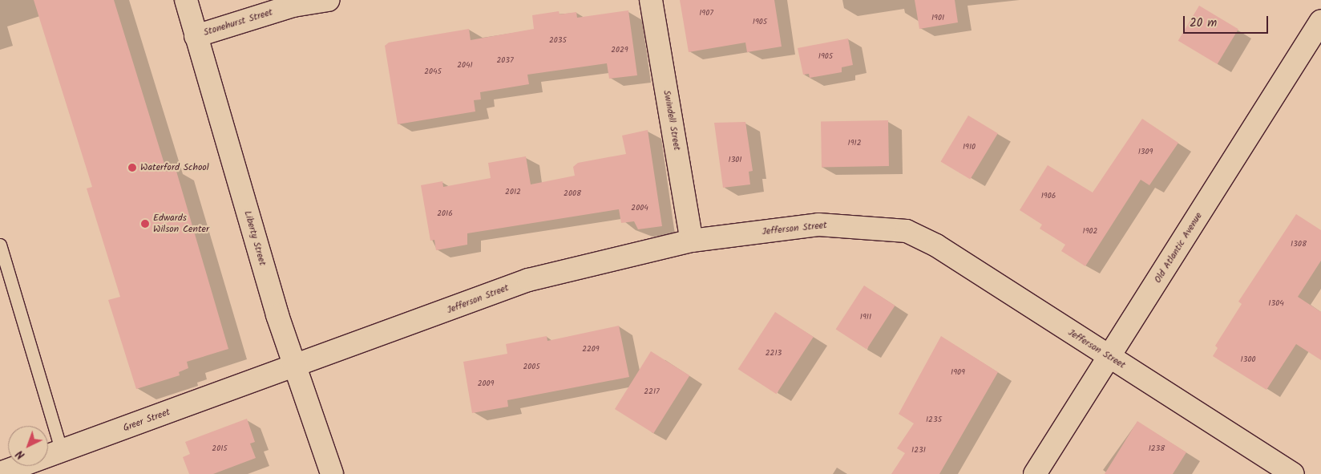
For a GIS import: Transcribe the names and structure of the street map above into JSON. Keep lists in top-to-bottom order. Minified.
{"streets":{"street":["Stonehurst Street","Swindell Street","Jefferson Street","Liberty Street","Old Atlantic Avenue","Greer Street"]},"crossings":[["Stonehurst Street","Liberty Street"],["Swindell Street","Jefferson Street"],["Jefferson Street","Liberty Street"],["Jefferson Street","Old Atlantic Avenue"],["Jefferson Street","Greer Street"],["Liberty Street","Greer Street"]],"places":["Waterford School","Edwards Wilson Center"],"house_numbers":["1907","1901","1905","2035","2029","1905","2037","2041","2045","1912","1910","1309","1301","2012","2008","1906","2004","2016","1902","1308","1304","1911","2209","2213","1300","2005","1909","2009","2217","1235","2015","1238","1231"],"scale_bar":"20 m","north":"bottom left"}
